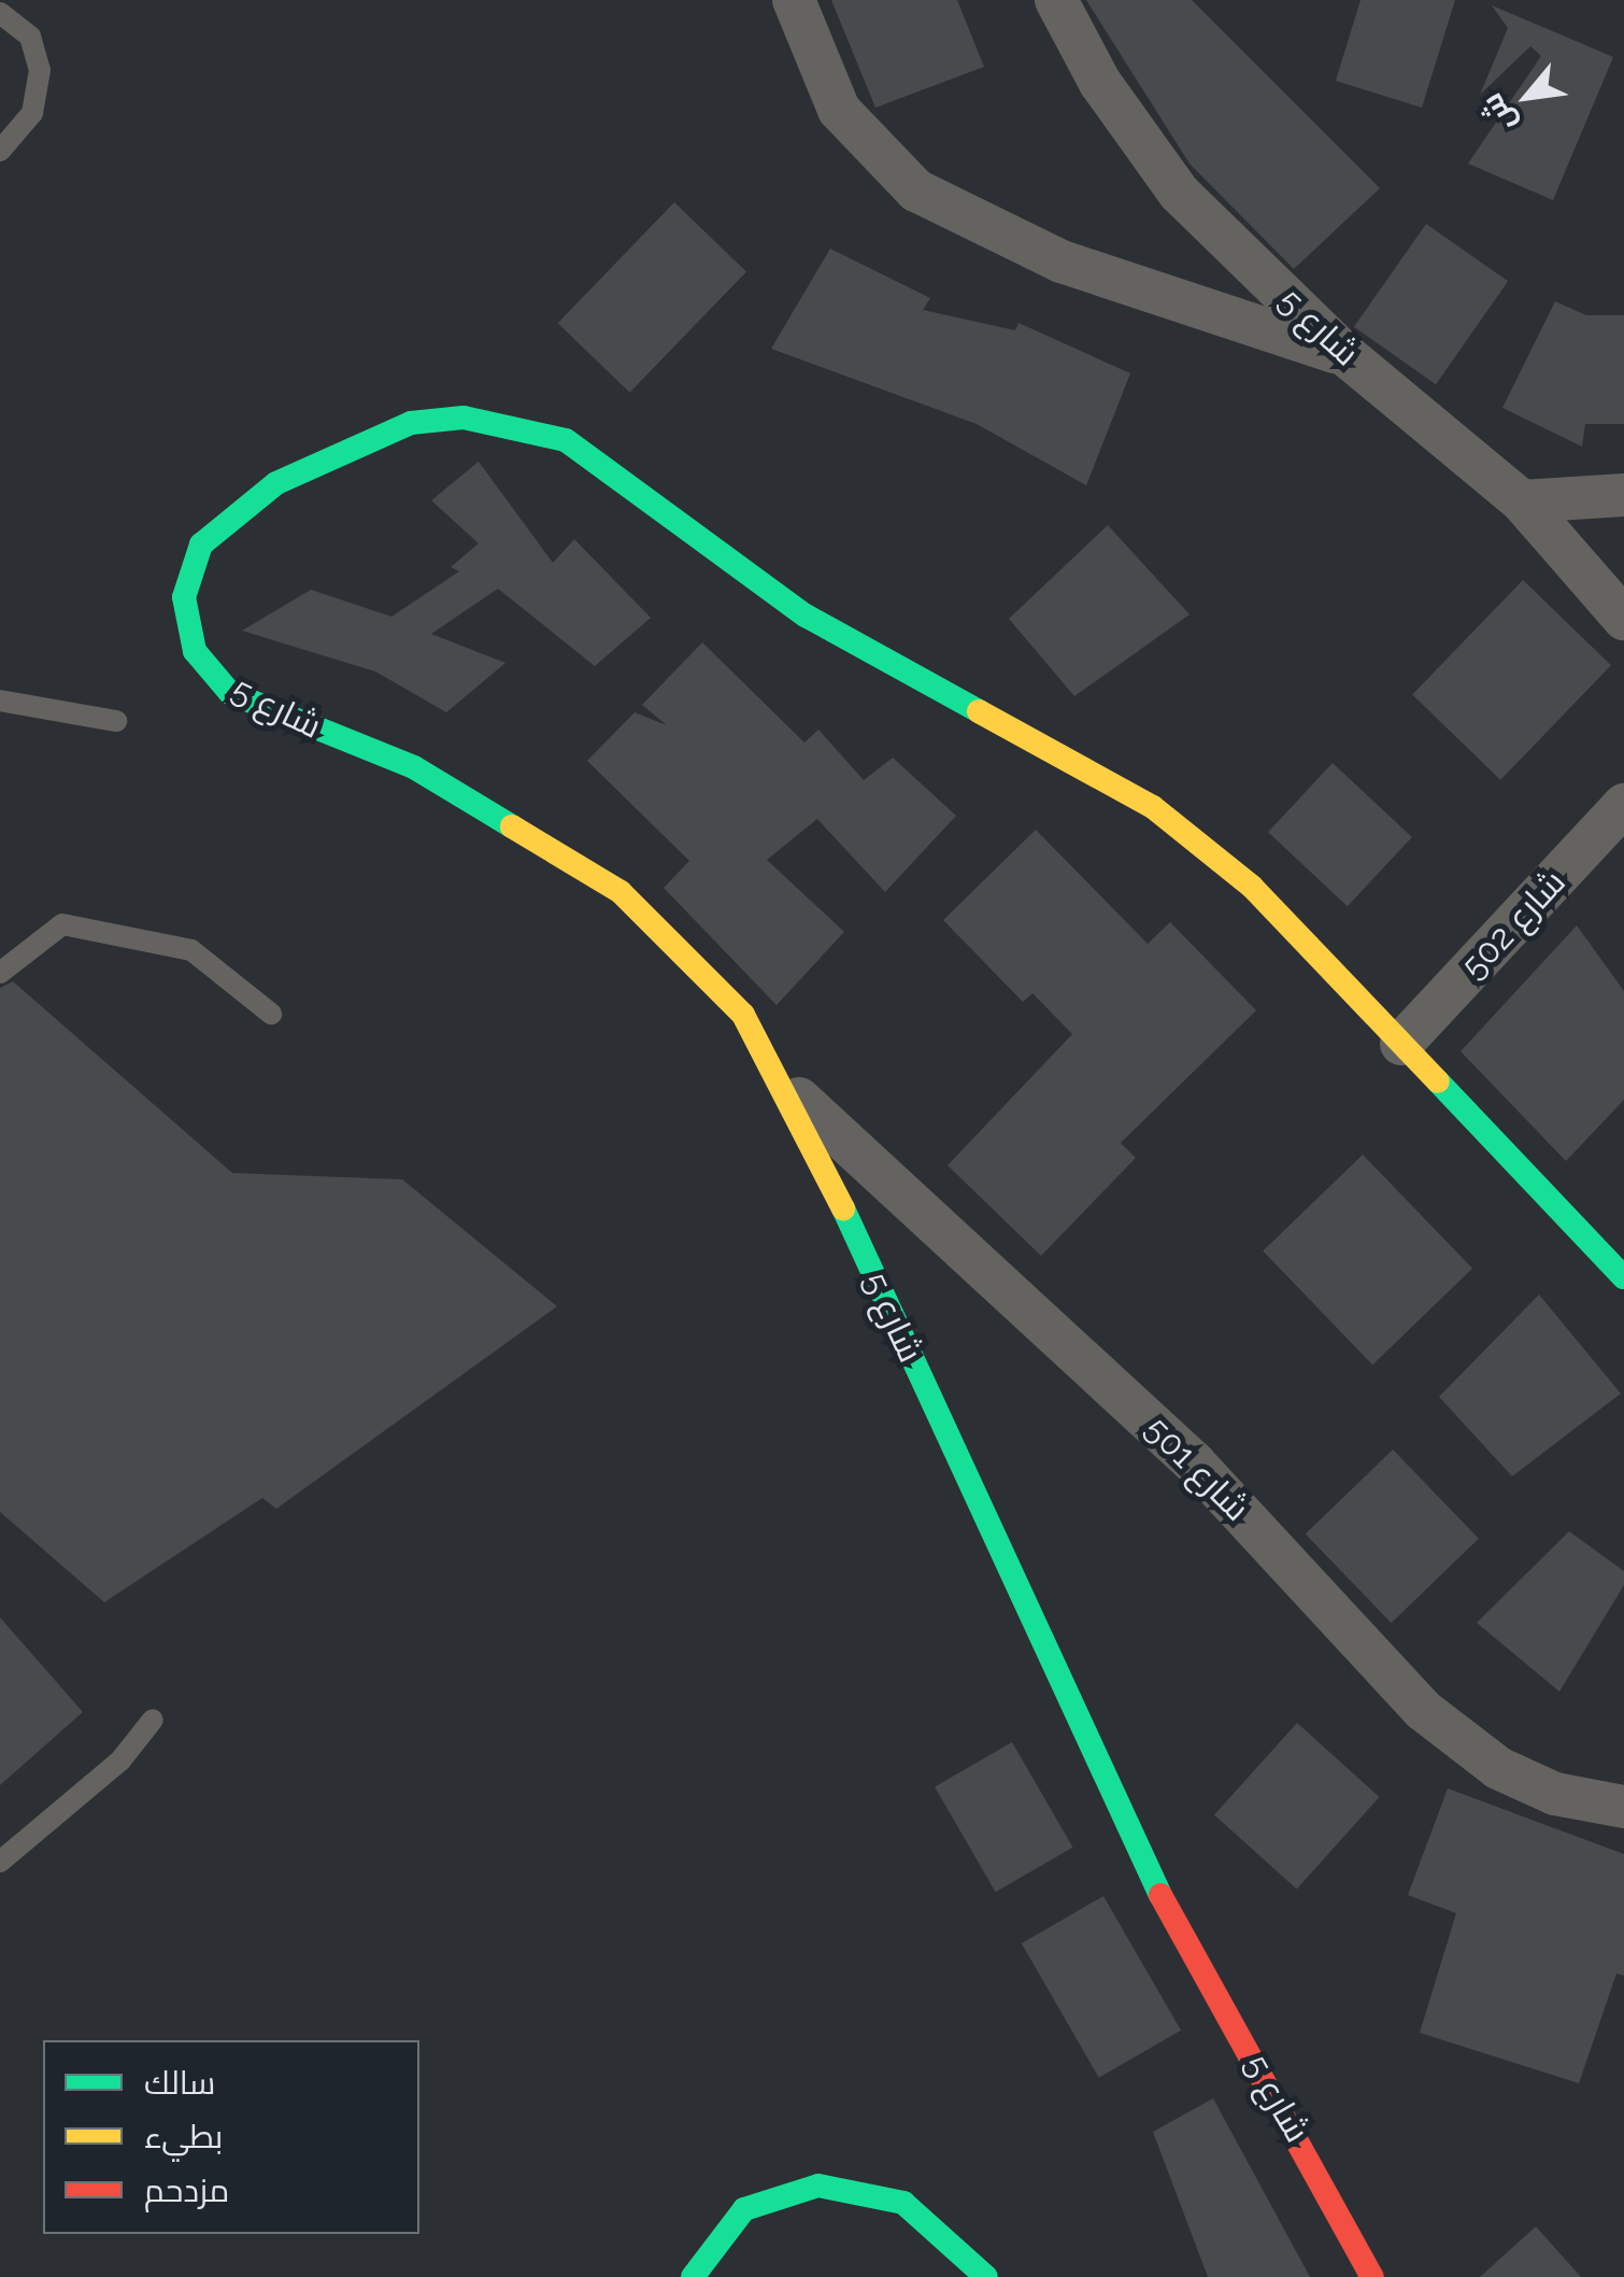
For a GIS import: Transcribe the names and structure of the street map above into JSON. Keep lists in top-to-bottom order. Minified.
{"streets":{"street":["شارع 5","شارع 502","شارع 501"]},"crossings":[["شارع 5","شارع 502"],["شارع 5","شارع 501"]],"legend":["سالك","بطيء","مزدحم"],"north":"bottom left"}
